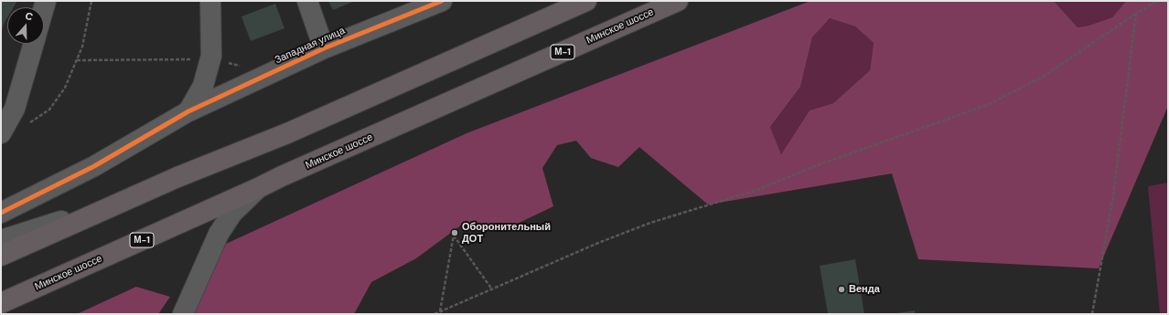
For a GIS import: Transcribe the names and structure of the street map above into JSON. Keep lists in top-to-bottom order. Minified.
{"streets":{"highway":["Минское шоссе","М-1"],"street":["Западная улица"]},"places":["Оборонительный ДОТ","Венда"],"north":"top"}
